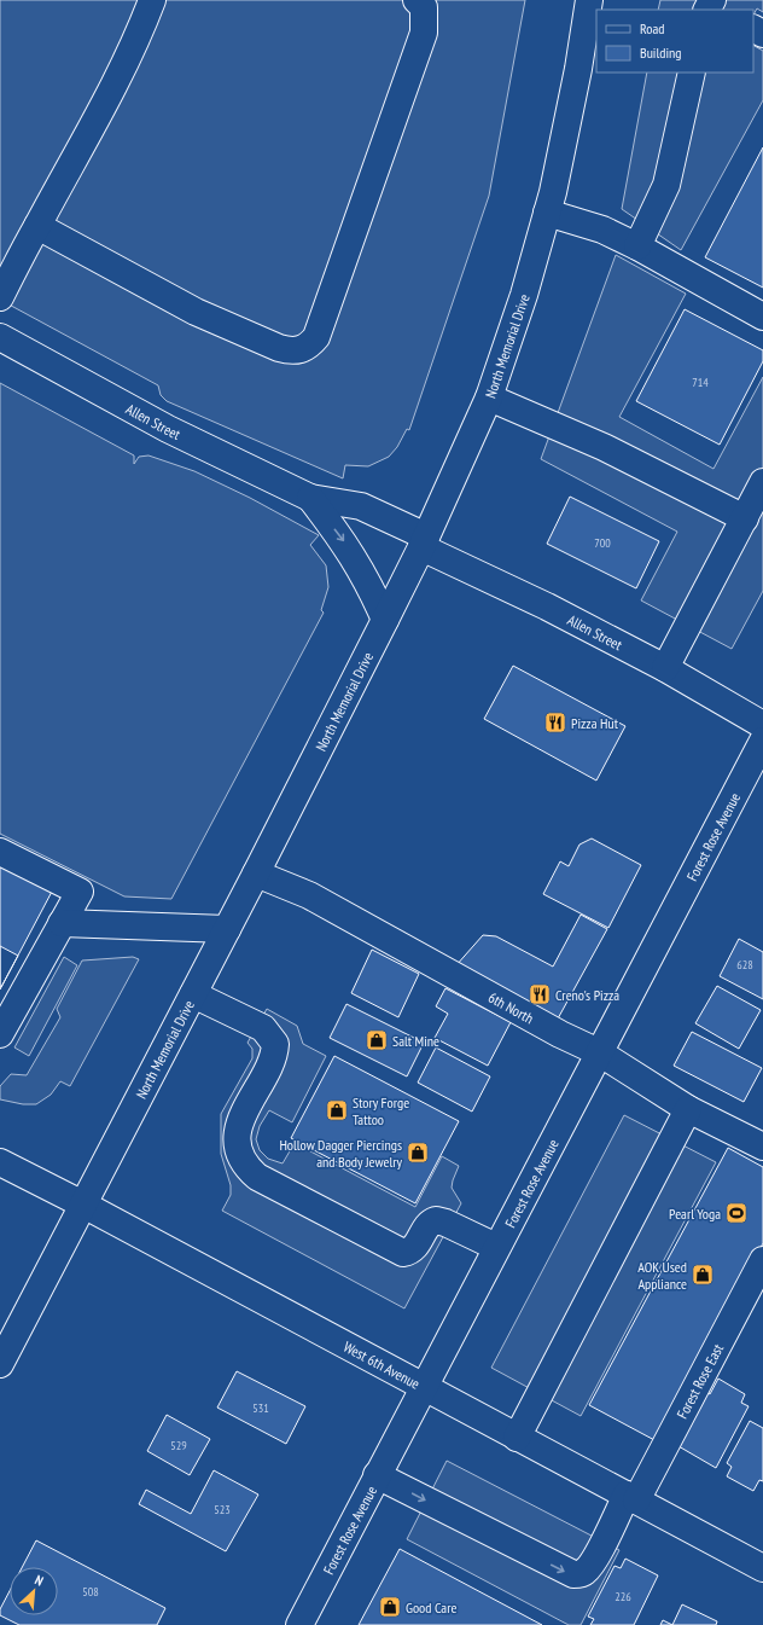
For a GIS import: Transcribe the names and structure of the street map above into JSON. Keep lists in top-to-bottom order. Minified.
{"streets":{"street":["North Memorial Drive","Allen Street","Forest Rose Avenue","6th North","West 6th Avenue","Forest Rose East"]},"crossings":[["North Memorial Drive","Allen Street"],["North Memorial Drive","6th North"],["North Memorial Drive","West 6th Avenue"],["Forest Rose Avenue","6th North"],["Forest Rose Avenue","West 6th Avenue"],["Forest Rose Avenue","Forest Rose East"],["West 6th Avenue","Forest Rose East"]],"one_way":["Forest Rose East"],"places":{"restaurant":["Pizza Hut","Creno's Pizza"],"shop":["Salt Mine","Story Forge Tattoo","Hollow Dagger Piercings and Body Jewelry","AOK Used Appliance","Good Care"],"sports":["Pearl Yoga"]},"house_numbers":["714","700","628","531","529","523","508","226"],"legend":["Road","Building"],"north":"top right"}
